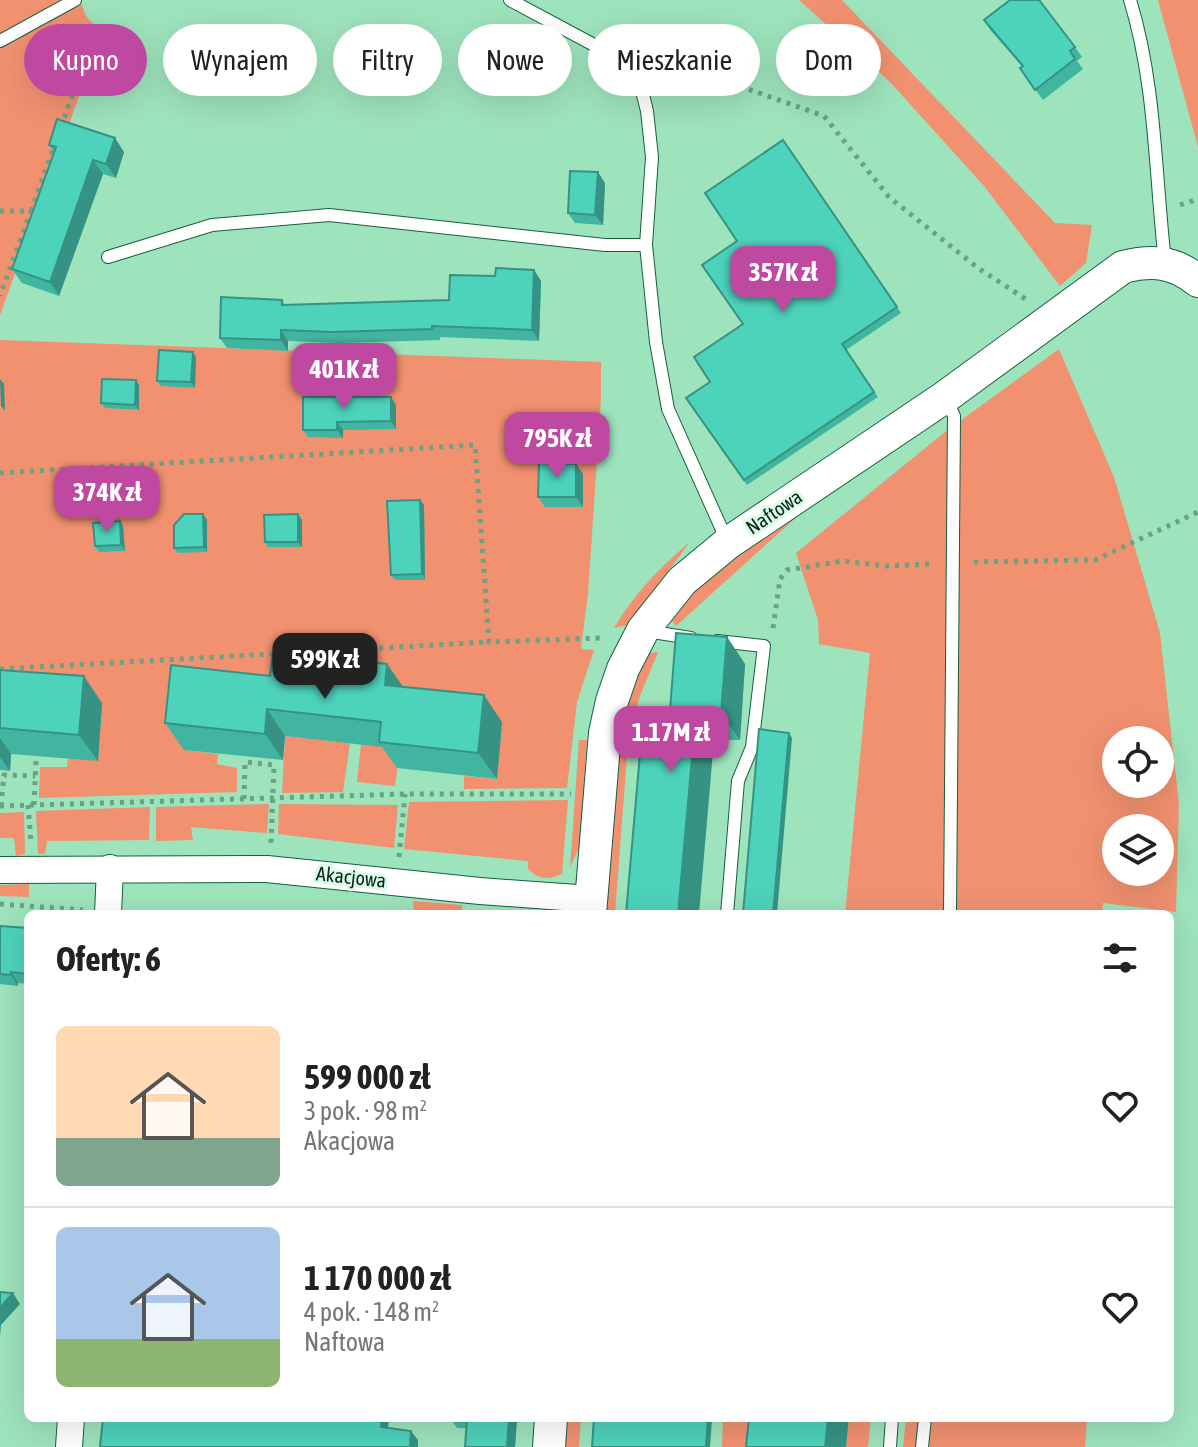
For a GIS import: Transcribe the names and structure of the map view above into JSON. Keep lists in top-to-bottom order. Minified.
{"streets":{"street":["Naftowa","Akacjowa"]},"crossings":[["Naftowa","Akacjowa"]],"page":{"chip":["Kupno","Wynajem","Filtry","Nowe","Mieszkanie","Dom"],"price":["357K zł","401K zł","795K zł","374K zł","599K zł","1.17M zł"],"heading":"Oferty: 6","list":[{"name":"599 000 zł","note":"3 pok. · 98 m² · Akacjowa"},{"name":"1 170 000 zł","note":"4 pok. · 148 m² · Naftowa"}]}}
